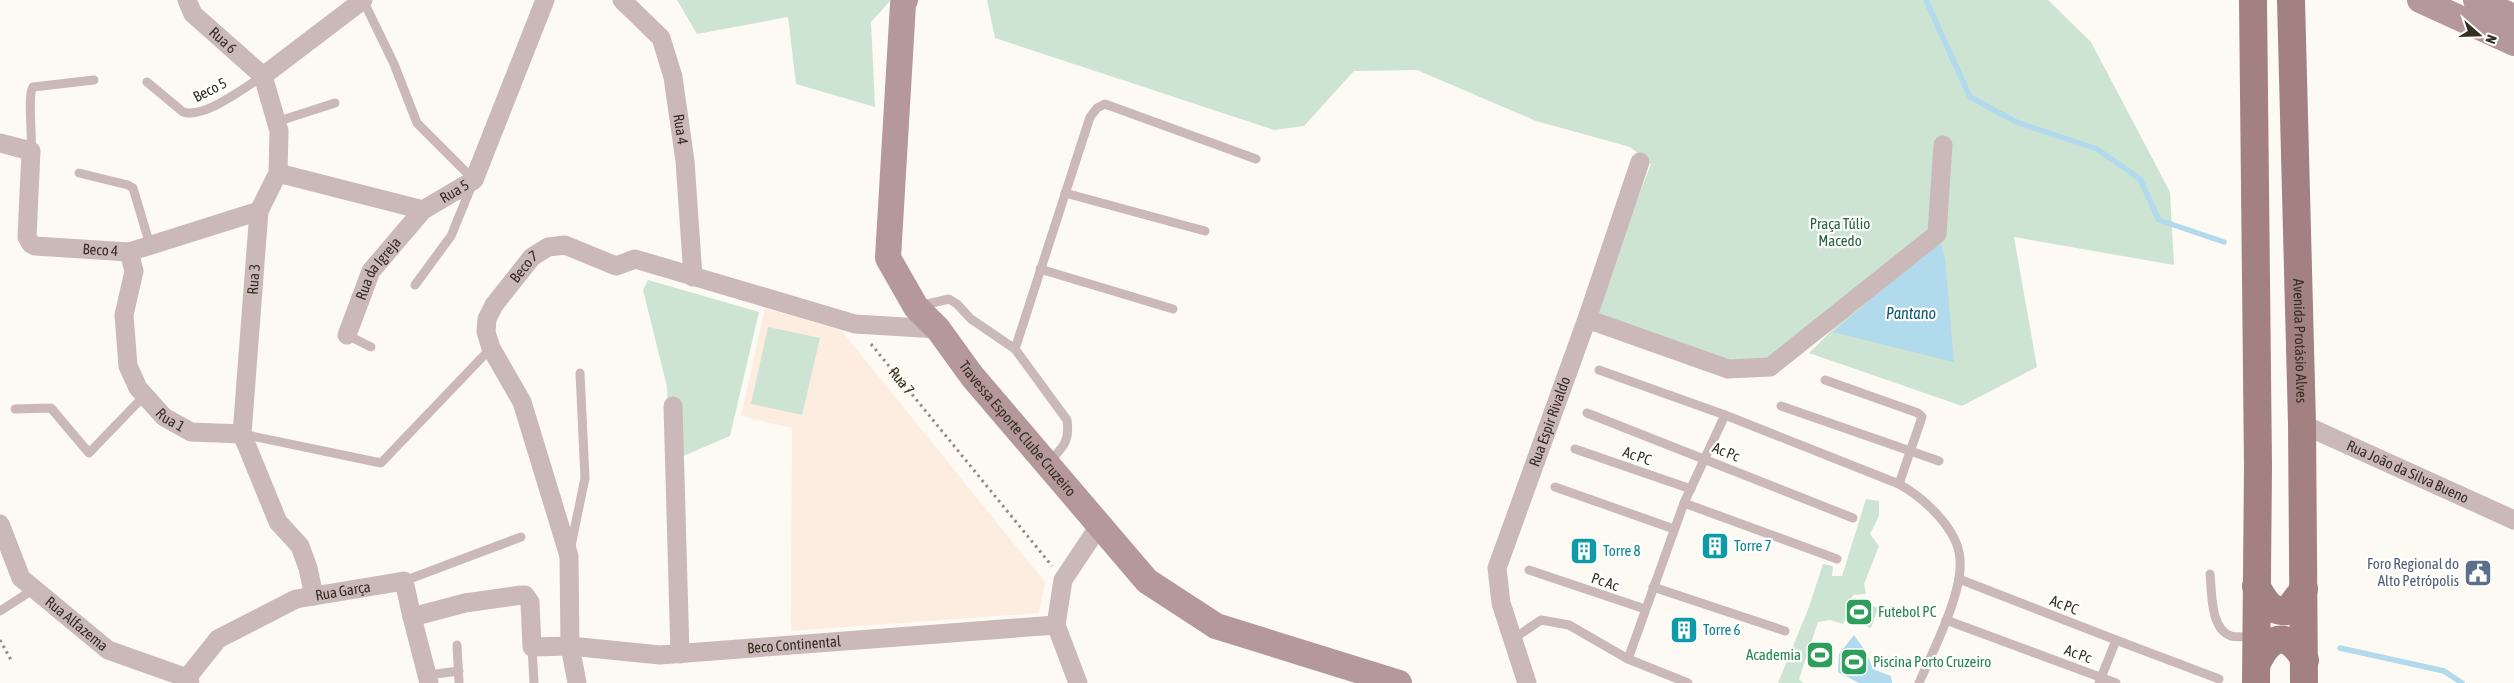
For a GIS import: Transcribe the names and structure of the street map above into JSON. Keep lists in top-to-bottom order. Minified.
{"streets":{"main road":["Avenida Protásio Alves"],"street":["Rua 6","Rua 4","Rua 5","Beco 4","Beco 7","Rua da Igreja","Rua 3","Rua 1","Rua Espir Rivaldo","Travessa Esporte Clube Cruzeiro","Rua João da Silva Bueno","Rua Garça","Rua Alfazema","Beco Continental"],"lane":["Beco 5","Ac Pc","Ac PC","Pc Ac"],"path":["Rua 7"]},"crossings":[["Rua 6","Beco 5"],["Rua 6","Rua 3"],["Beco 5","Rua 3"],["Rua 4","Beco 7"],["Rua 5","Rua da Igreja"],["Rua 5","Rua 3"],["Beco 4","Rua 3"],["Beco 4","Rua 1"],["Beco 7","Rua 1"],["Beco 7","Beco Continental"],["Rua 3","Rua 1"],["Rua 3","Rua Garça"],["Avenida Protásio Alves","Rua João da Silva Bueno"],["Ac Pc","Ac PC"],["Rua Garça","Rua Alfazema"]],"water":["Pantano"],"parks":["Praça Túlio Macedo"],"places":{"building":["Torre 7","Torre 8","Torre 6"],"public building":["Foro Regional do Alto Petrópolis"],"sports":["Futebol PC","Academia","Piscina Porto Cruzeiro"]},"north":"right"}
